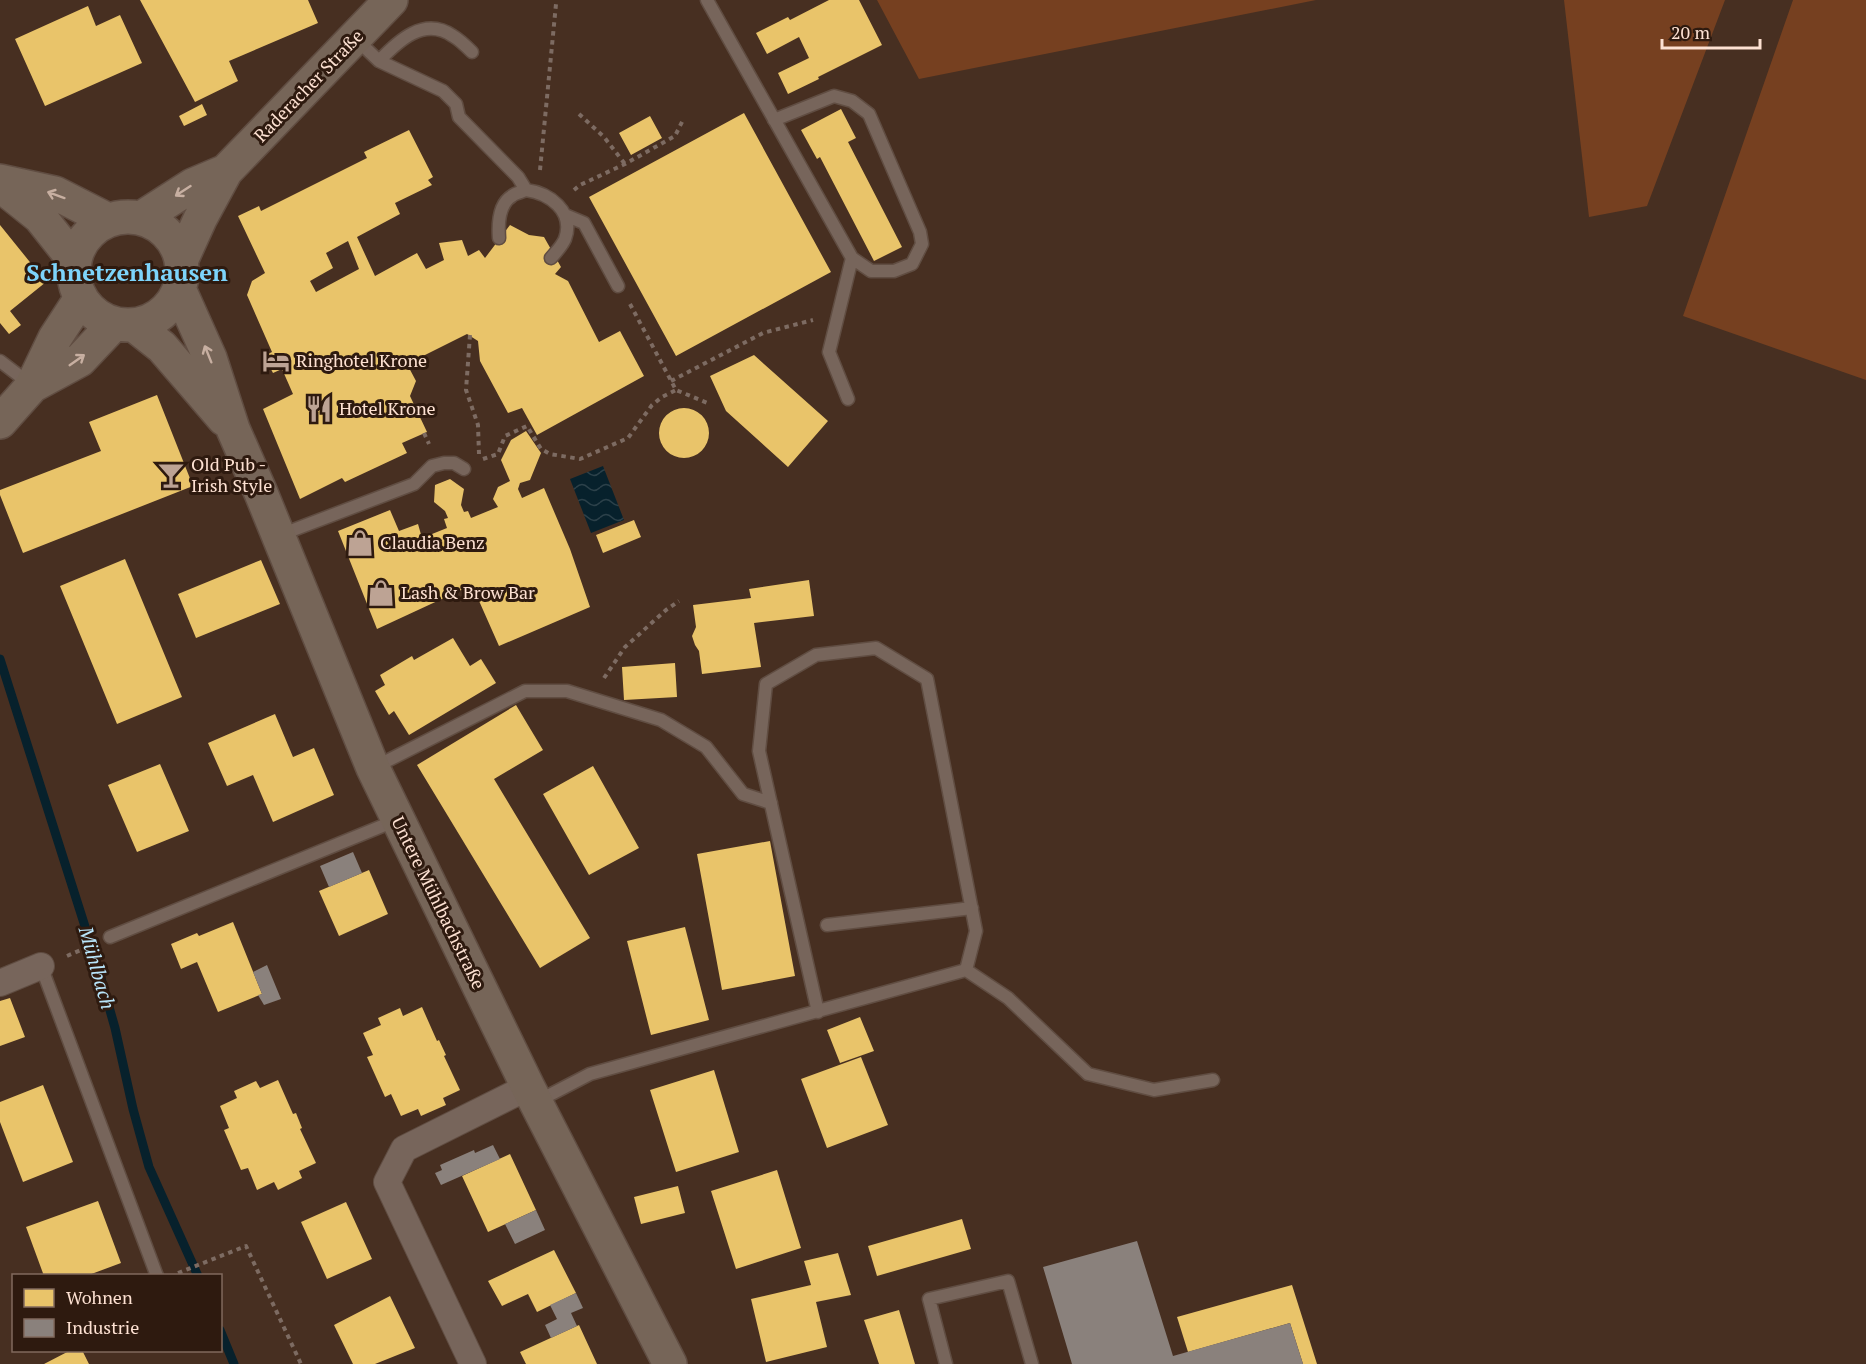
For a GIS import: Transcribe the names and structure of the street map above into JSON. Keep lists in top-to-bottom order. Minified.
{"streets":{"main road":["Raderacher Straße","Untere Mühlbachstraße"]},"crossings":[["Raderacher Straße","Untere Mühlbachstraße"]],"districts":["Schnetzenhausen"],"water":["Mühlbach"],"places":{"hotel":["Ringhotel Krone"],"restaurant":["Hotel Krone"],"bar":["Old Pub - Irish Style"],"shop":["Claudia Benz","Lash & Brow Bar"]},"legend":["Wohnen","Industrie"],"scale_bar":"20 m"}
